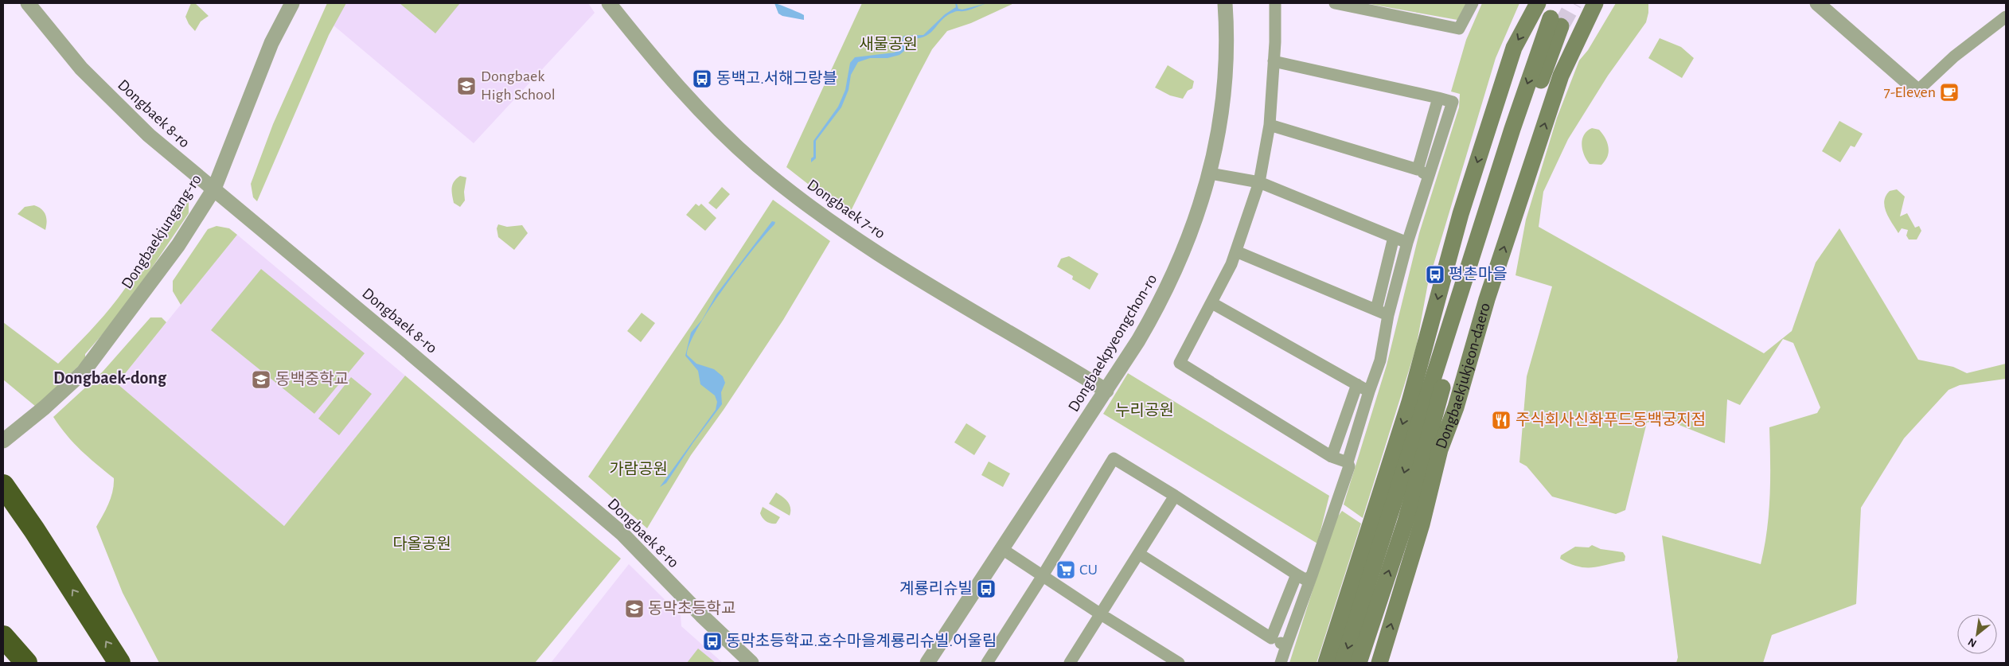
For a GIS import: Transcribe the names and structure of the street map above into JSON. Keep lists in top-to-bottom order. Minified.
{"streets":{"main road":["Dongbaekjukjeon-daero"],"street":["Dongbaek 8-ro","Dongbaek 7-ro","Dongbaekjungang-ro","Dongbaekpyeongchon-ro"]},"crossings":[["Dongbaek 8-ro","Dongbaekjungang-ro"],["Dongbaek 7-ro","Dongbaekpyeongchon-ro"]],"districts":["Dongbaek-dong"],"parks":["새물공원","누리공원","가람공원","다올공원"],"places":{"bus stop":["동백고.서해그랑블","평촌마을","계룡리슈빌","동막초등학교.호수마을계룡리슈빌.어울림"],"school or university":["Dongbaek High School","동백중학교","동막초등학교"],"cafe":["7-Eleven"],"restaurant":["주식회사신화푸드동백궁지점"],"supermarket":["CU"]},"north":"bottom left"}
